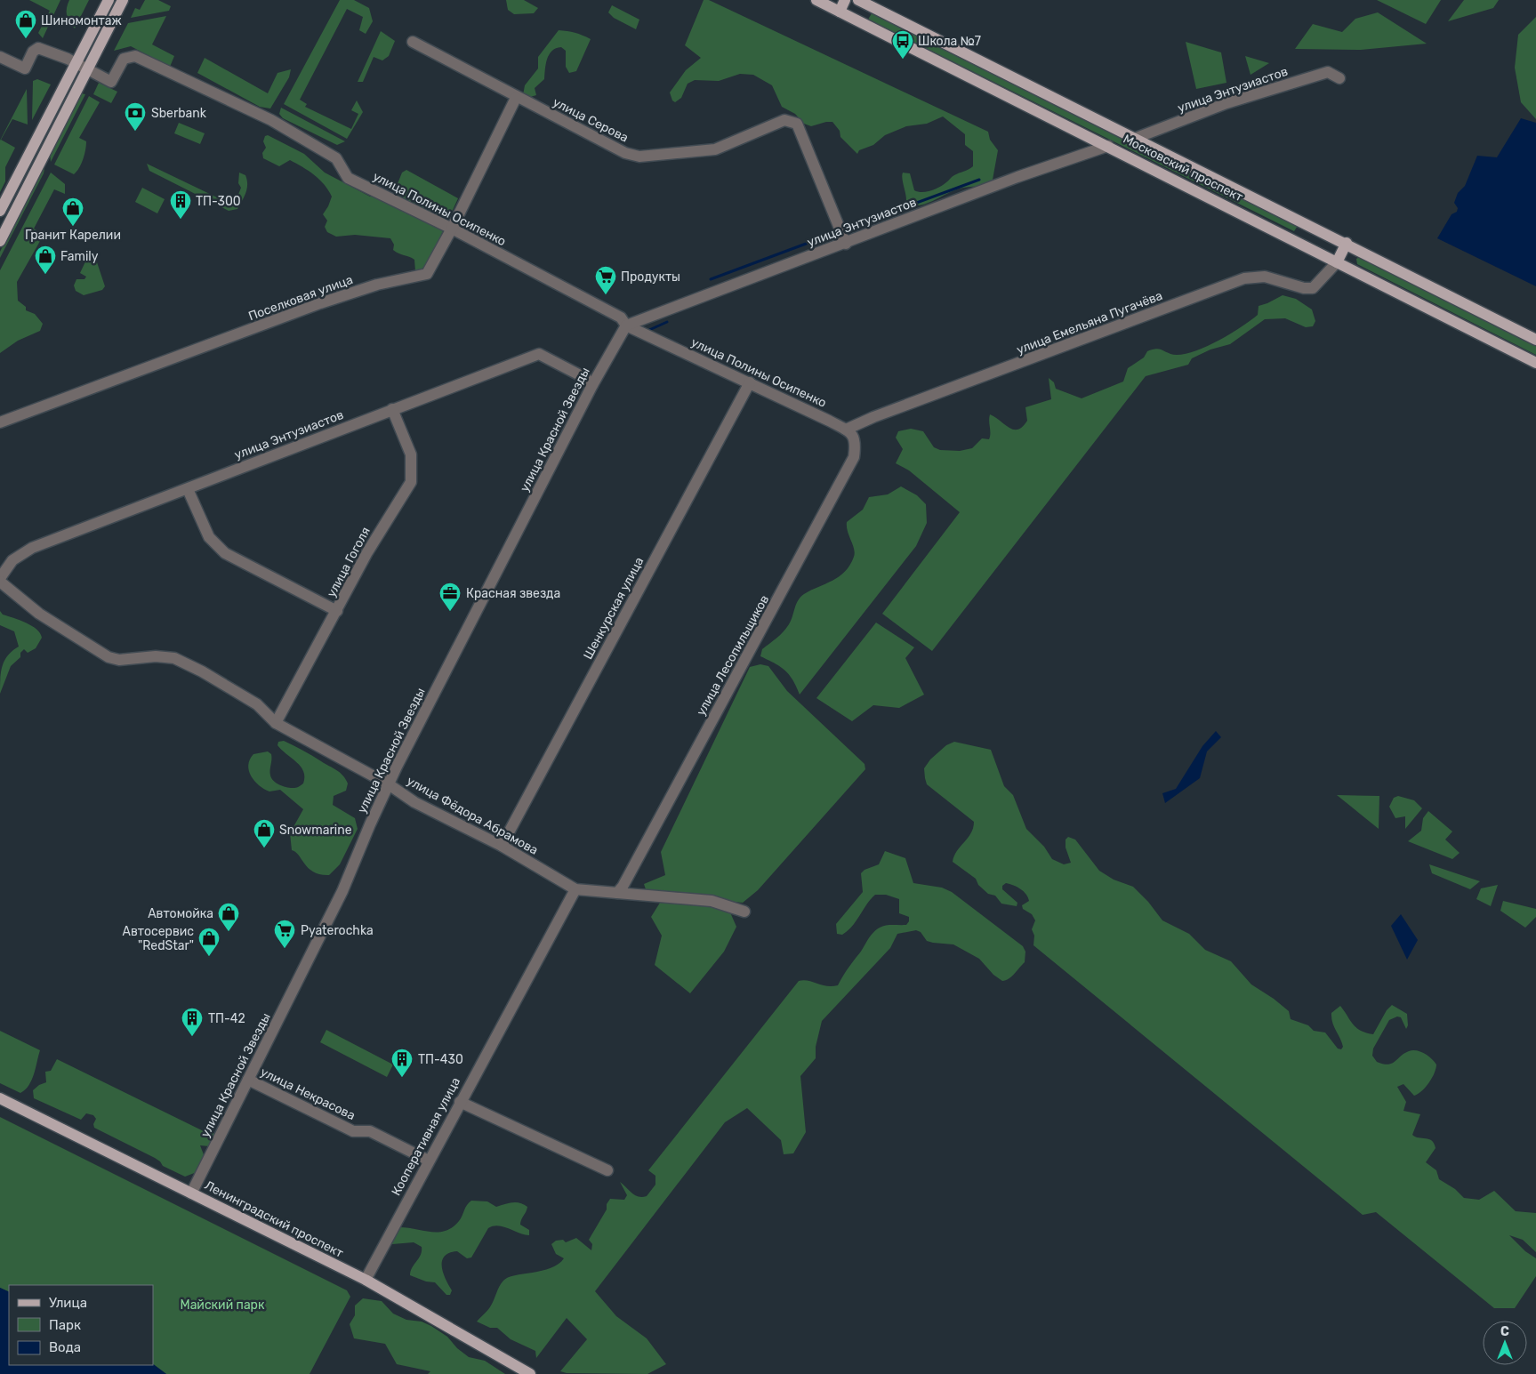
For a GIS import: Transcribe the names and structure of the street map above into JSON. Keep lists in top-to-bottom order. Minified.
{"streets":{"main road":["Московский проспект","Ленинградский проспект"],"street":["улица Энтузиастов","улица Серова","улица Полины Осипенко","Поселковая улица","улица Емельяна Пугачёва","улица Красной Звезды","улица Гоголя","Шенкурская улица","улица Лесопильщиков","улица Фёдора Абрамова","улица Некрасова","Кооперативная улица"]},"crossings":[["улица Энтузиастов","улица Серова"],["улица Энтузиастов","Московский проспект"],["улица Энтузиастов","улица Полины Осипенко"],["улица Энтузиастов","улица Красной Звезды"],["улица Энтузиастов","улица Гоголя"],["улица Серова","Поселковая улица"],["Московский проспект","улица Емельяна Пугачёва"],["улица Полины Осипенко","Поселковая улица"],["улица Полины Осипенко","улица Емельяна Пугачёва"],["улица Полины Осипенко","улица Красной Звезды"],["улица Полины Осипенко","Шенкурская улица"],["улица Полины Осипенко","улица Лесопильщиков"],["улица Емельяна Пугачёва","улица Лесопильщиков"],["улица Красной Звезды","улица Фёдора Абрамова"],["улица Красной Звезды","улица Некрасова"],["улица Красной Звезды","Ленинградский проспект"],["улица Гоголя","улица Фёдора Абрамова"],["Шенкурская улица","улица Фёдора Абрамова"],["улица Лесопильщиков","улица Фёдора Абрамова"],["улица Фёдора Абрамова","Кооперативная улица"],["улица Некрасова","Кооперативная улица"],["Кооперативная улица","Ленинградский проспект"]],"parks":["Майский парк"],"places":{"shop":["Шиномонтаж","Гранит Карелии","Family","Snowmarine","Автомойка","Автосервис \"RedStar\""],"bus stop":["Школа №7"],"bank":["Sberbank"],"building":["ТП-300","ТП-42","ТП-430"],"supermarket":["Продукты","Pyaterochka"],"office":["Красная звезда"]},"legend":["Улица","Парк","Вода"],"north":"top"}
